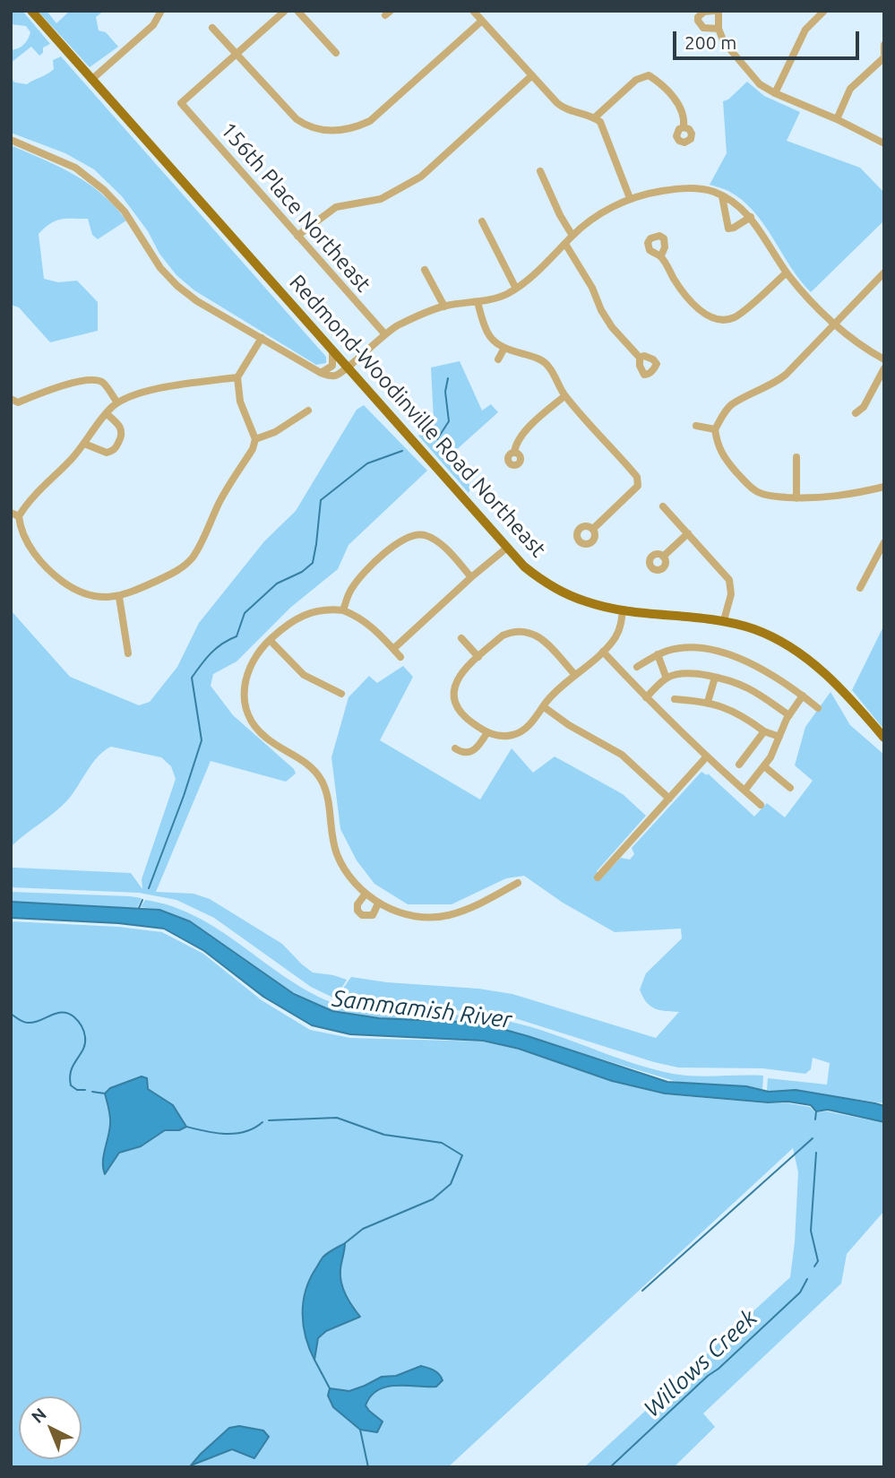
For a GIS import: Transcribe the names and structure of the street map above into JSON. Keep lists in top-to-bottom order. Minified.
{"streets":{"main road":["Redmond-Woodinville Road Northeast"],"street":["156th Place Northeast"]},"water":["Sammamish River","Willows Creek"],"scale_bar":"200 m","north":"top left"}
